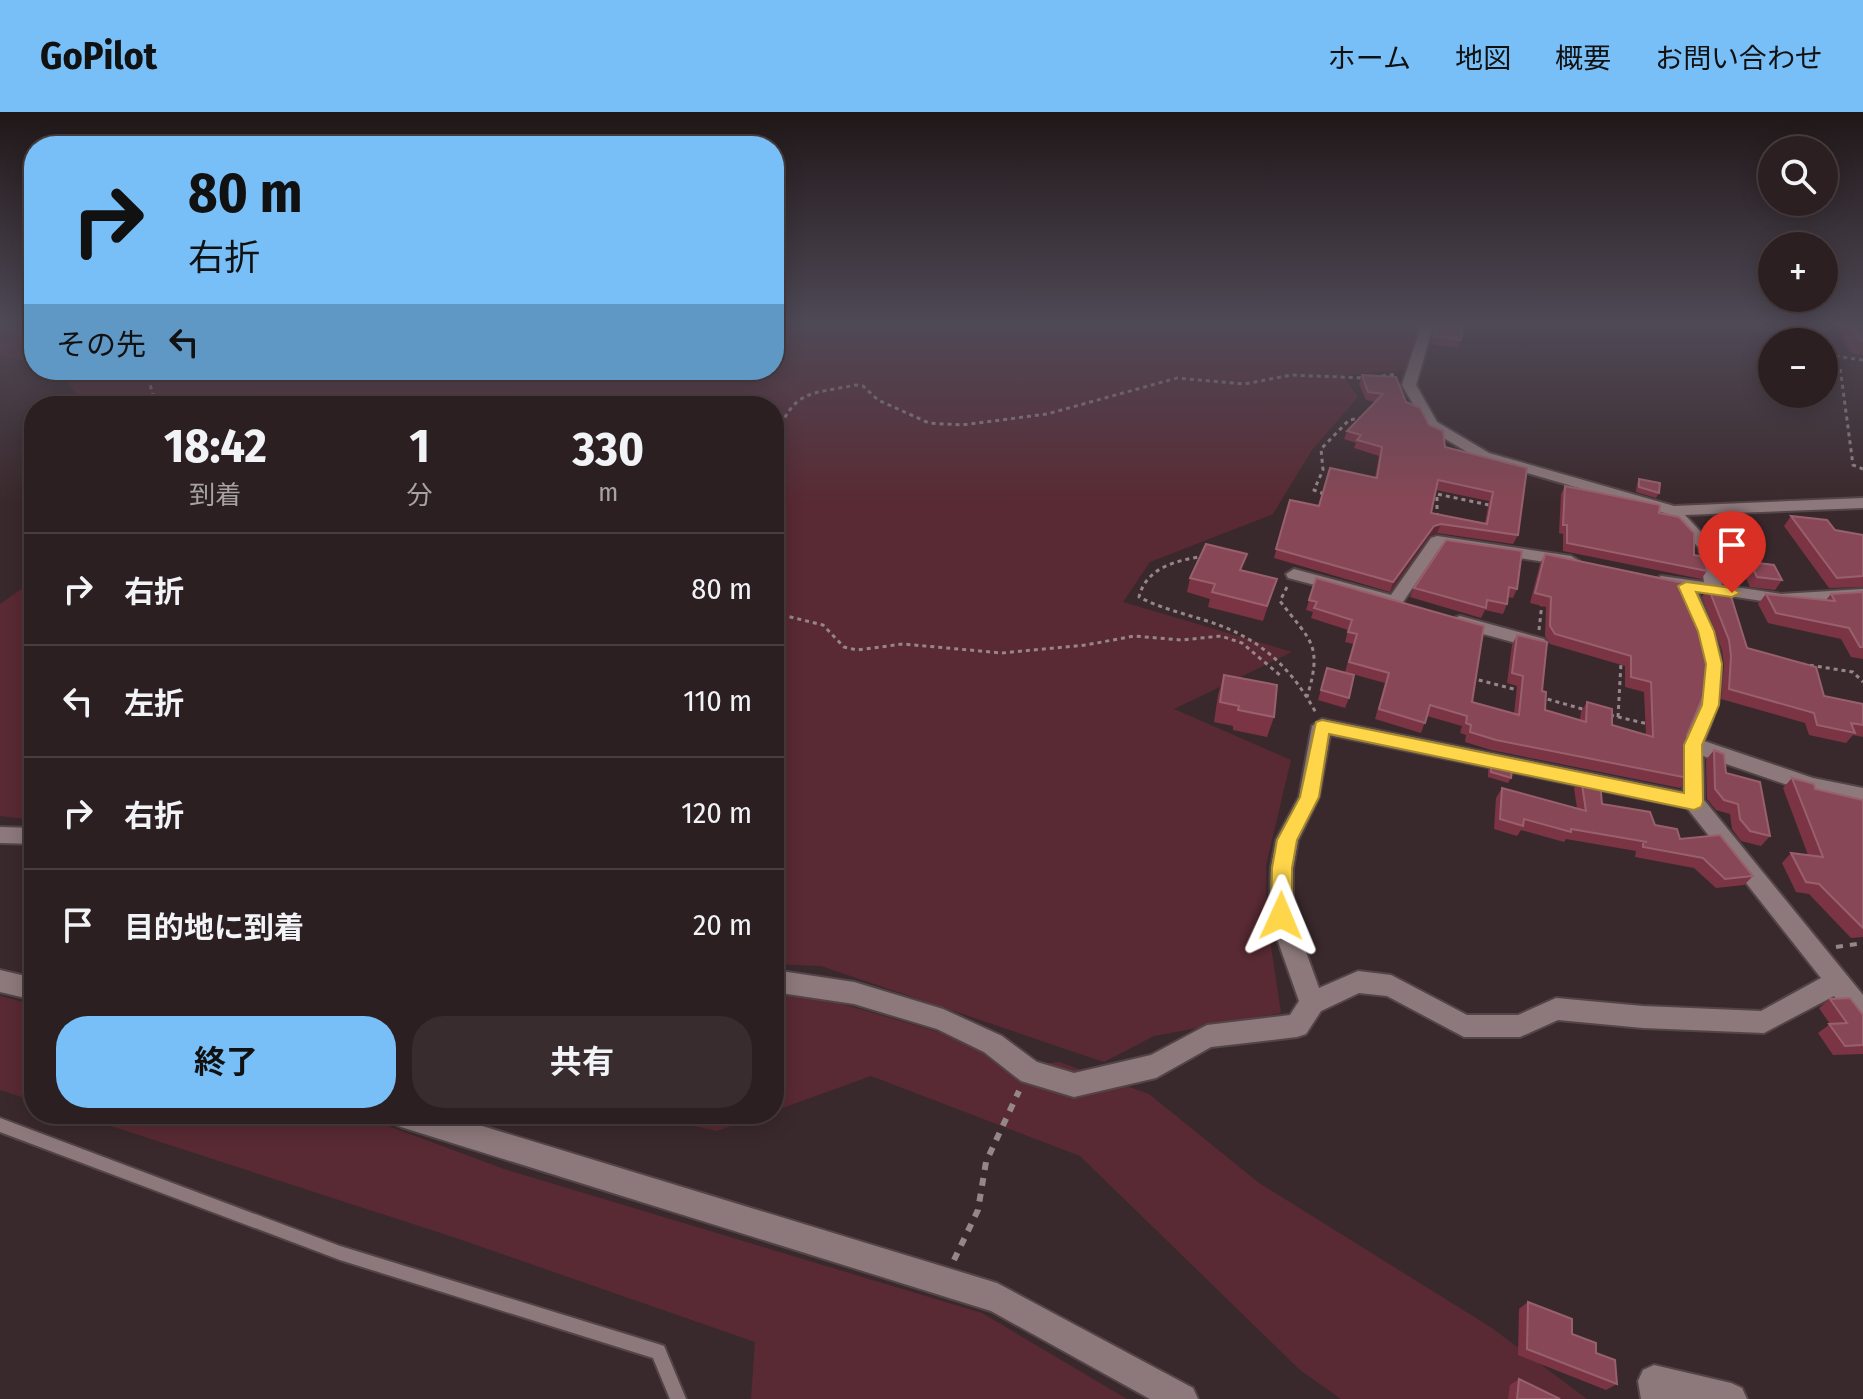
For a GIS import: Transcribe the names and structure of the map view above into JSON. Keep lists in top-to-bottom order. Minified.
{"page":{"header":"GoPilot","nav":["ホーム","地図","概要","お問い合わせ"],"map_buttons":["+","−"],"turn":["80 m","右折"],"then":"その先","eta":["18:42","到着","1","分","330","m"],"list":[{"name":"右折","value":"80 m"},{"name":"左折","value":"110 m"},{"name":"右折","value":"120 m"},{"name":"目的地に到着","value":"20 m"}],"buttons":["終了","共有"]}}
